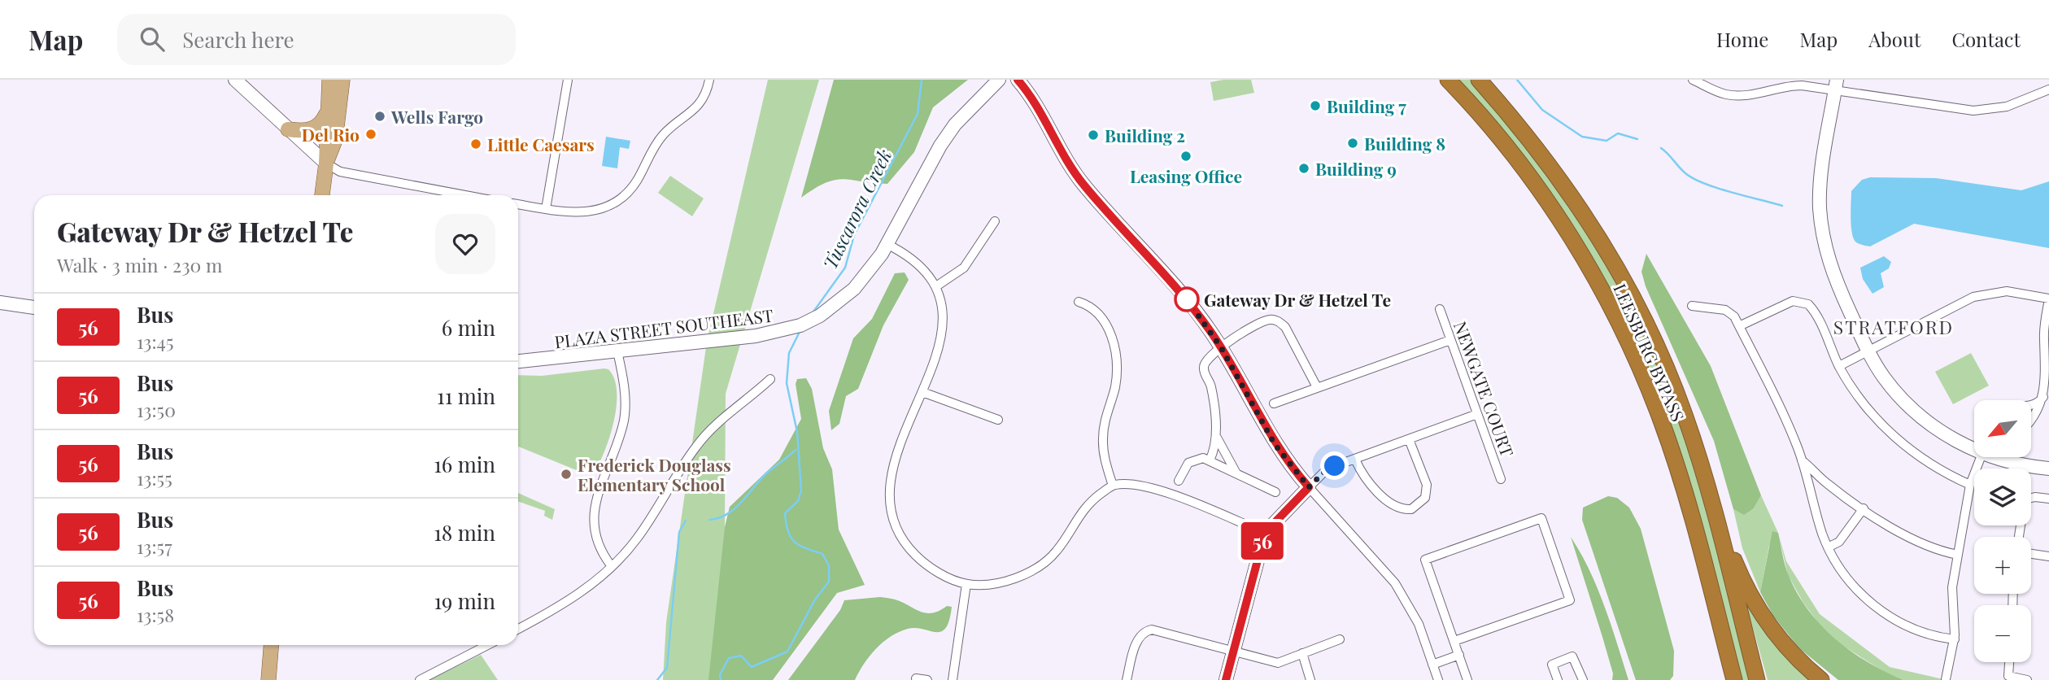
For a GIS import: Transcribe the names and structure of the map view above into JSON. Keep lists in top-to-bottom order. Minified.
{"streets":{"highway":["LEESBURG BYPASS"],"street":["PLAZA STREET SOUTHEAST","NEWGATE COURT"]},"districts":["STRATFORD"],"water":["Tuscarora Creek"],"places":["Building 7","Wells Fargo","Del Rio","Building 2","Building 8","Little Caesars","Leasing Office","Building 9","Gateway Dr & Hetzel Te","Frederick Douglass Elementary School"],"lines":["bus line 56"],"north":"bottom left","page":{"header":"Map","search":"Search here","nav":["Home","Map","About","Contact"],"on_map":"56","heading":["Gateway Dr & Hetzel Te","Walk · 3 min · 230 m"],"list":[{"mark":"56","name":"Bus","note":"13:45","value":"6 min"},{"mark":"56","name":"Bus","note":"13:50","value":"11 min"},{"mark":"56","name":"Bus","note":"13:55","value":"16 min"},{"mark":"56","name":"Bus","note":"13:57","value":"18 min"},{"mark":"56","name":"Bus","note":"13:58","value":"19 min"}],"map_buttons":["+","−"]}}
